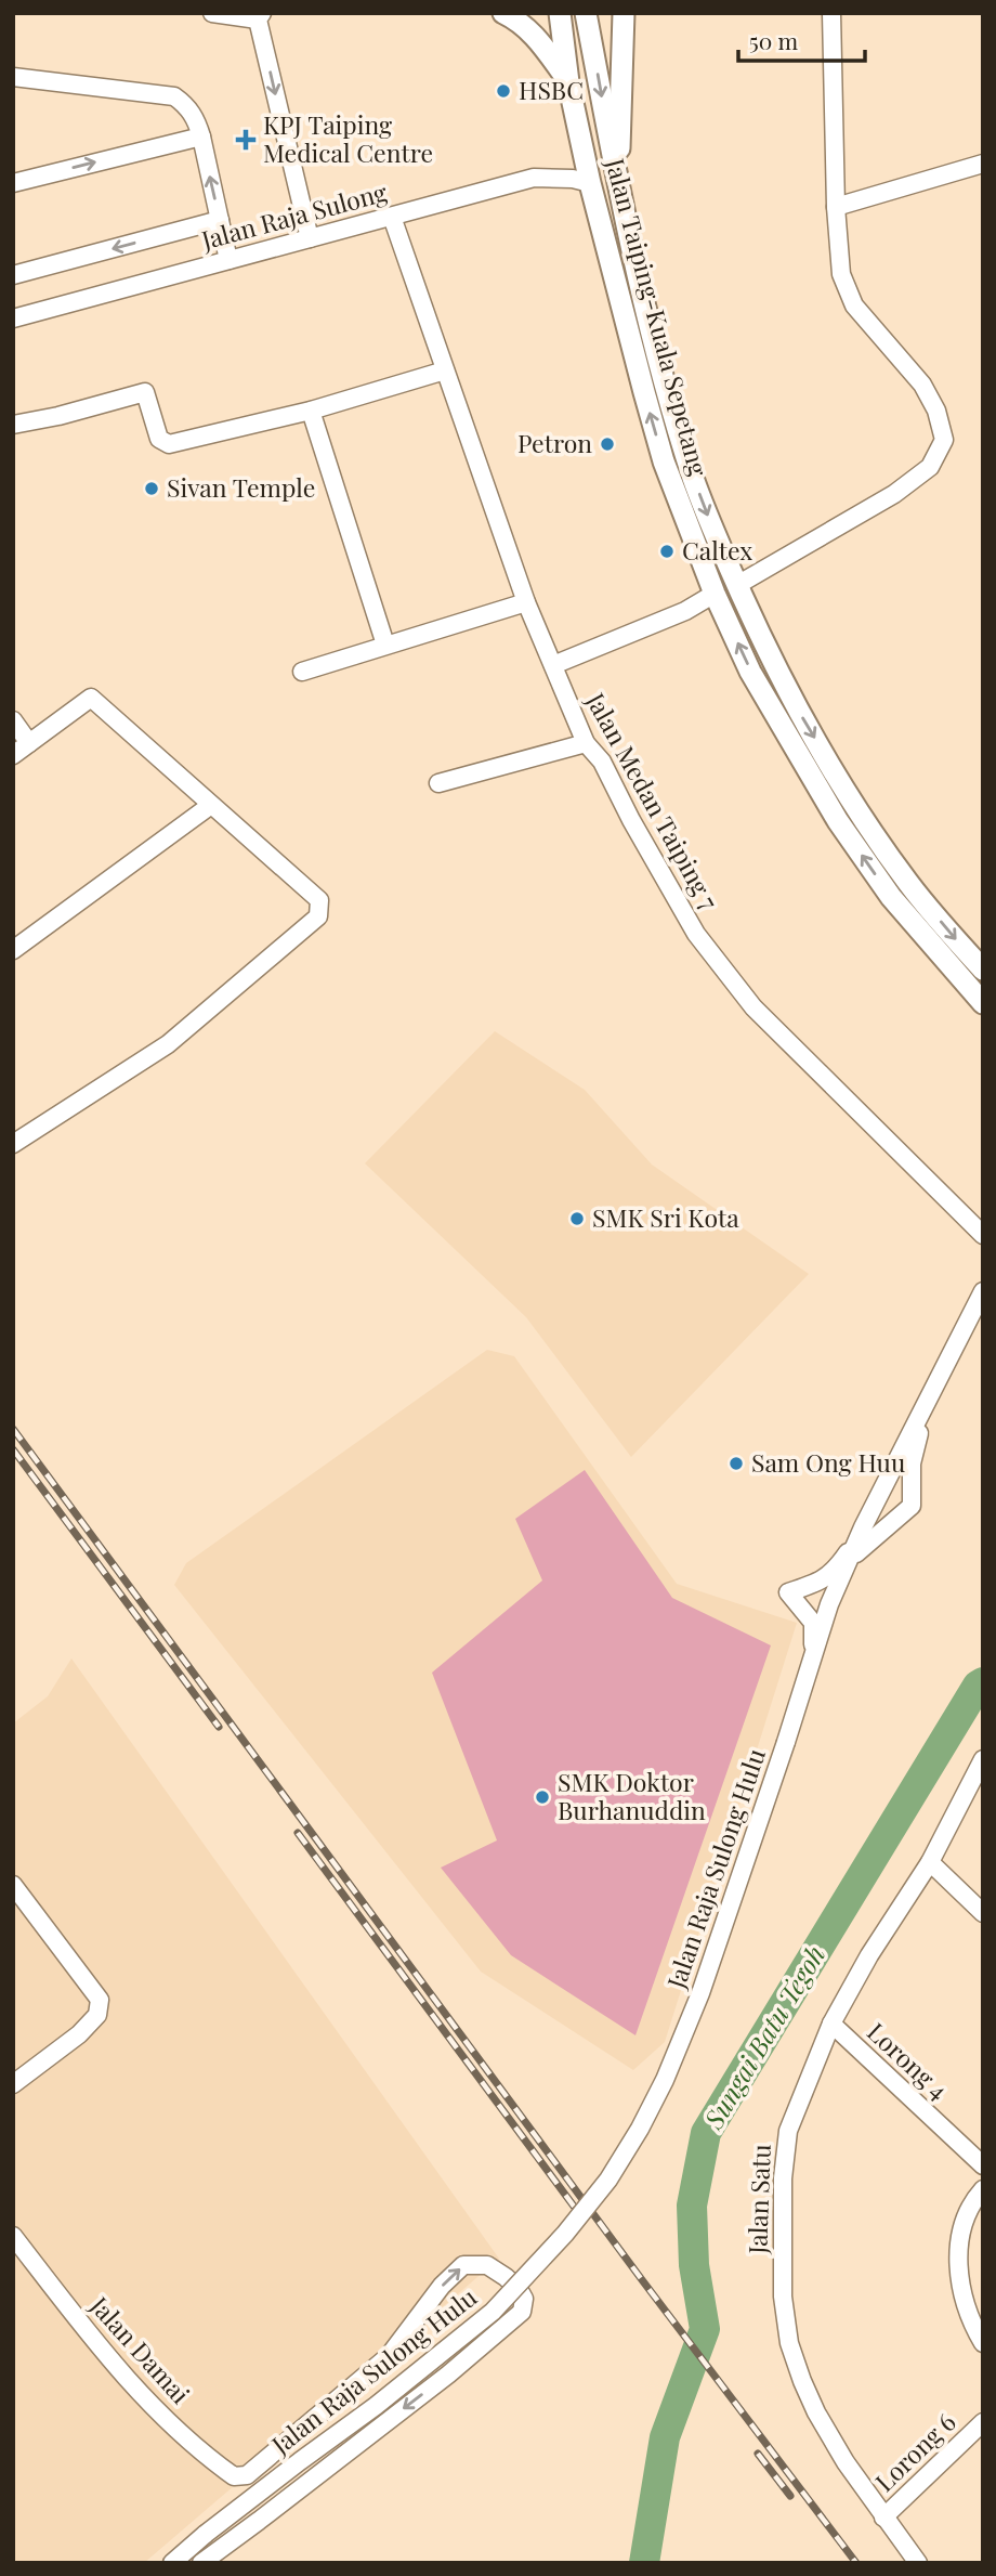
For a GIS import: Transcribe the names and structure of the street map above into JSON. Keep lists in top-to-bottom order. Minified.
{"streets":{"main road":["Jalan Taiping-Kuala Sepetang"],"street":["Jalan Raja Sulong","Jalan Medan Taiping 7","Jalan Raja Sulong Hulu","Lorong 4","Jalan Satu","Jalan Damai","Lorong 6"]},"crossings":[["Jalan Raja Sulong","Jalan Taiping-Kuala Sepetang"],["Jalan Raja Sulong","Jalan Medan Taiping 7"],["Lorong 4","Jalan Satu"],["Jalan Satu","Lorong 6"]],"water":["Sungai Batu Tegoh"],"places":{"other":["HSBC","Petron","Sivan Temple","Caltex","SMK Sri Kota","Sam Ong Huu","SMK Doktor Burhanuddin"],"health":["KPJ Taiping Medical Centre"]},"scale_bar":"50 m"}
